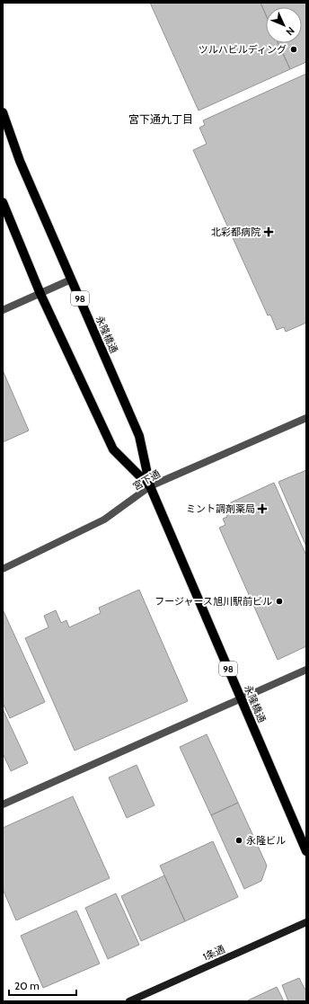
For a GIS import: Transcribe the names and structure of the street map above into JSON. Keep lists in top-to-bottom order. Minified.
{"streets":{"main road":["98","永隆橋通","1条通"],"street":["宮下通"]},"crossings":[["永隆橋通","宮下通"]],"districts":["宮下通九丁目"],"places":{"other":["ツルハビルディング","フージャース旭川駅前ビル","永隆ビル"],"health":["北彩都病院","ミント調剤薬局"]},"scale_bar":"20 m","north":"bottom right"}
